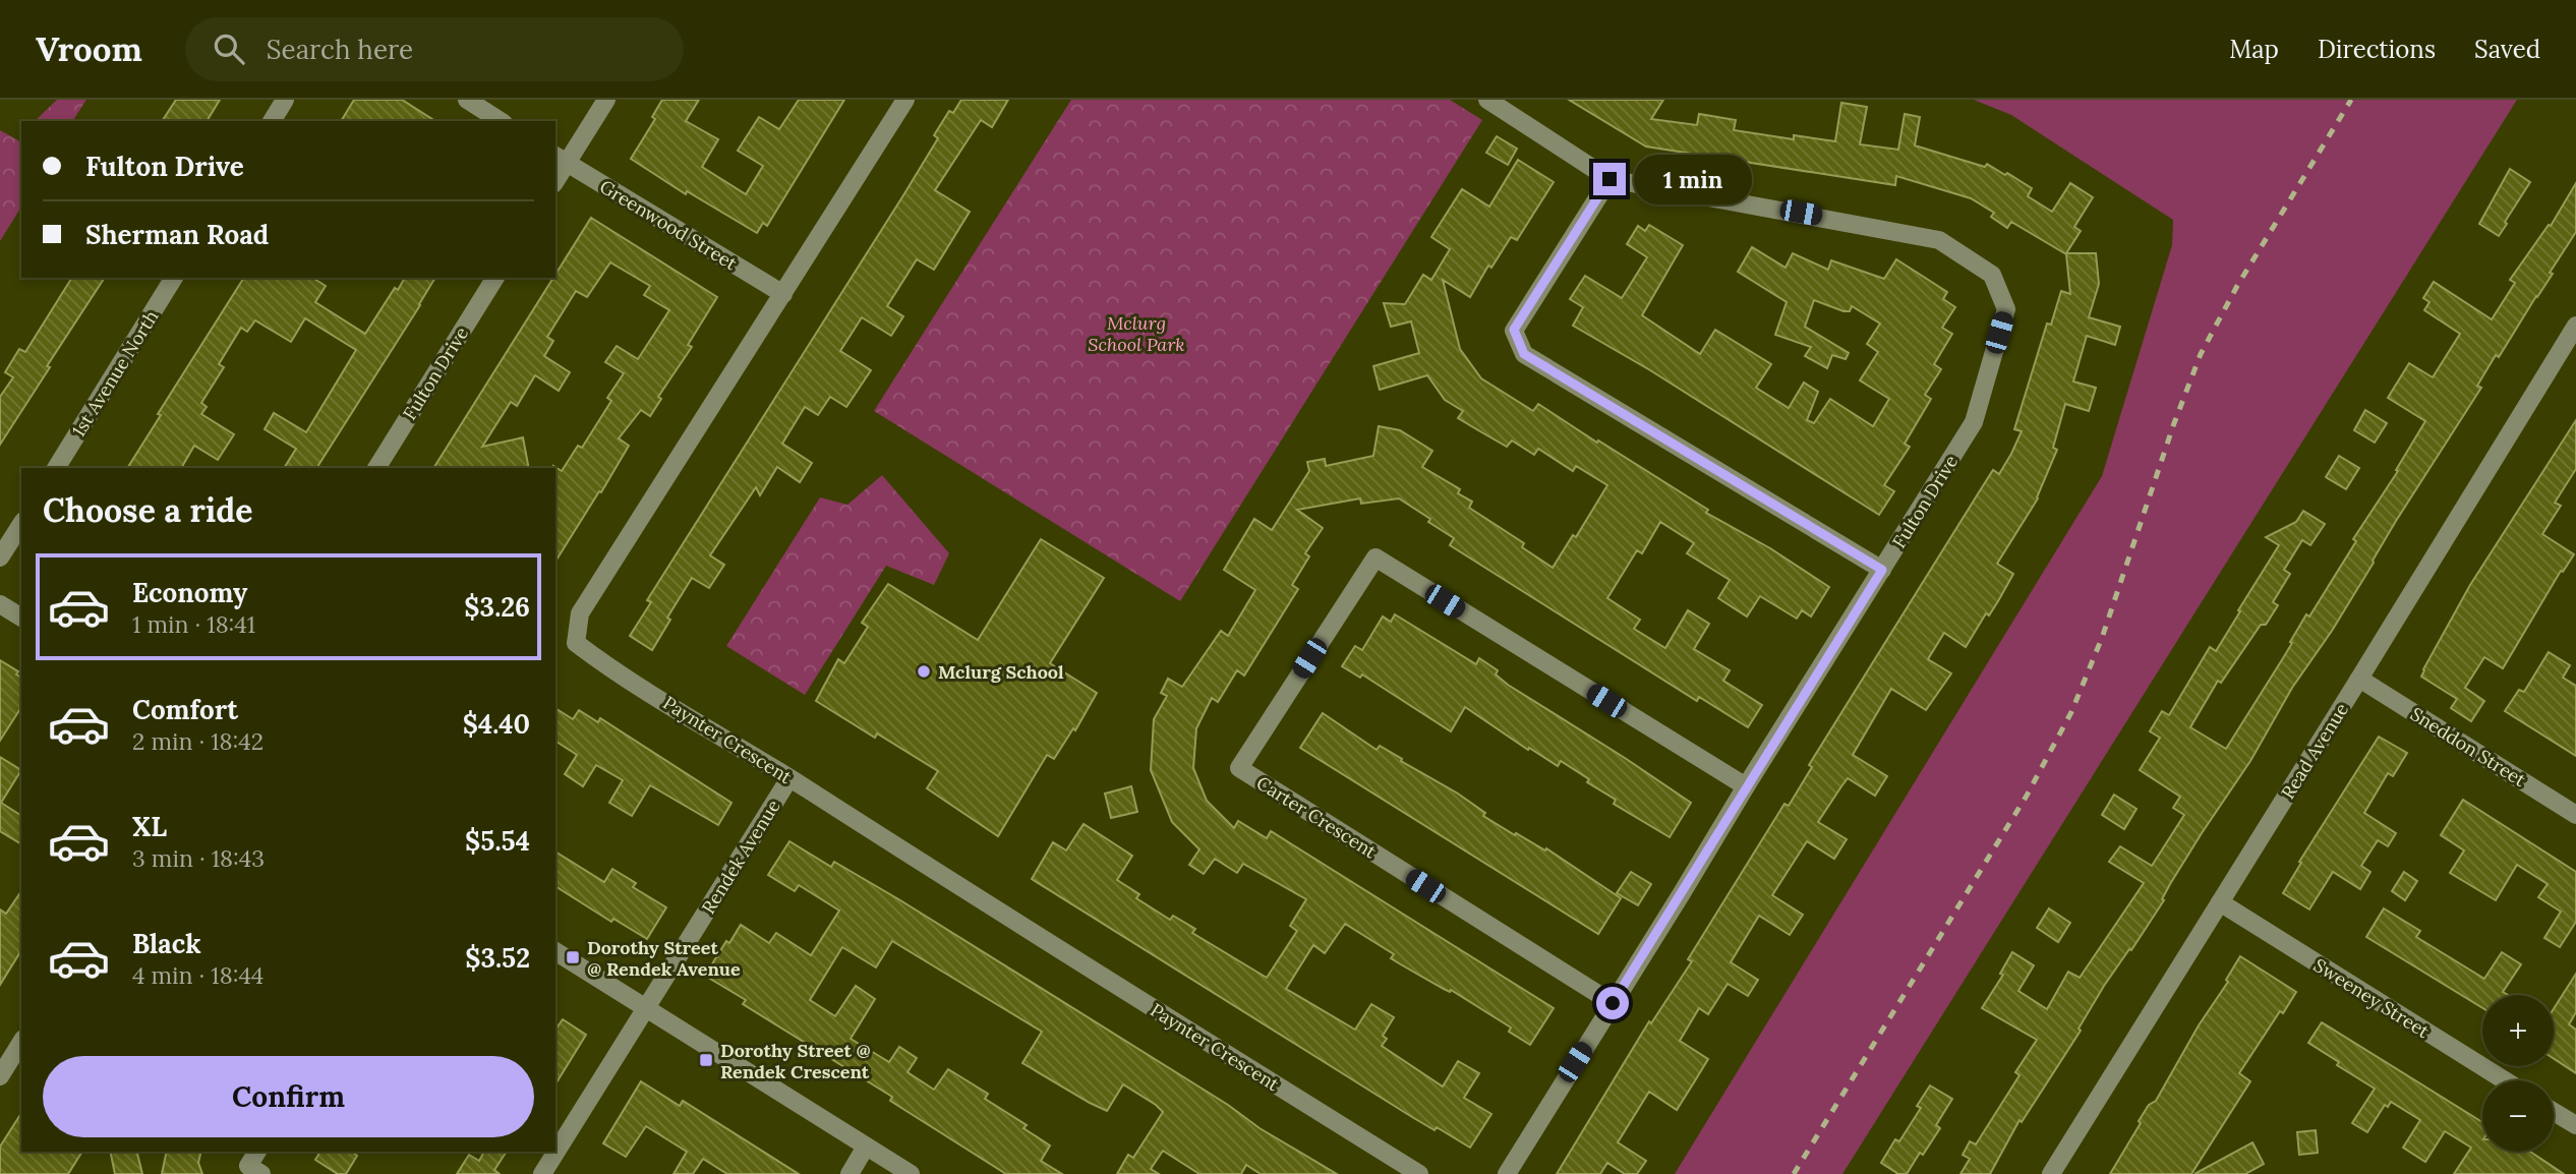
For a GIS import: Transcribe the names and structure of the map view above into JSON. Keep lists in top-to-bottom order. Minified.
{"streets":{"street":["Greenwood Street","1st Avenue North","Fulton Drive","Paynter Crescent","Sneddon Street","Read Avenue","Carter Crescent","Rendek Avenue","Sweeney Street"]},"crossings":[["Greenwood Street","Paynter Crescent"],["Fulton Drive","Carter Crescent"],["Paynter Crescent","Rendek Avenue"],["Sneddon Street","Read Avenue"],["Read Avenue","Sweeney Street"]],"parks":["Mclurg School Park"],"places":{"other":["Mclurg School"],"transit":["Dorothy Street @ Rendek Avenue","Dorothy Street @ Rendek Crescent"]},"page":{"header":"Vroom","search":"Search here","nav":["Map","Directions","Saved"],"banner":["Fulton Drive","Sherman Road"],"bubble":"1 min","heading":"Choose a ride","list":[{"name":"Economy","note":"1 min · 18:41","value":"$3.26"},{"name":"Comfort","note":"2 min · 18:42","value":"$4.40"},{"name":"XL","note":"3 min · 18:43","value":"$5.54"},{"name":"Black","note":"4 min · 18:44","value":"$3.52"}],"map_buttons":["+","−"],"buttons":"Confirm"}}
